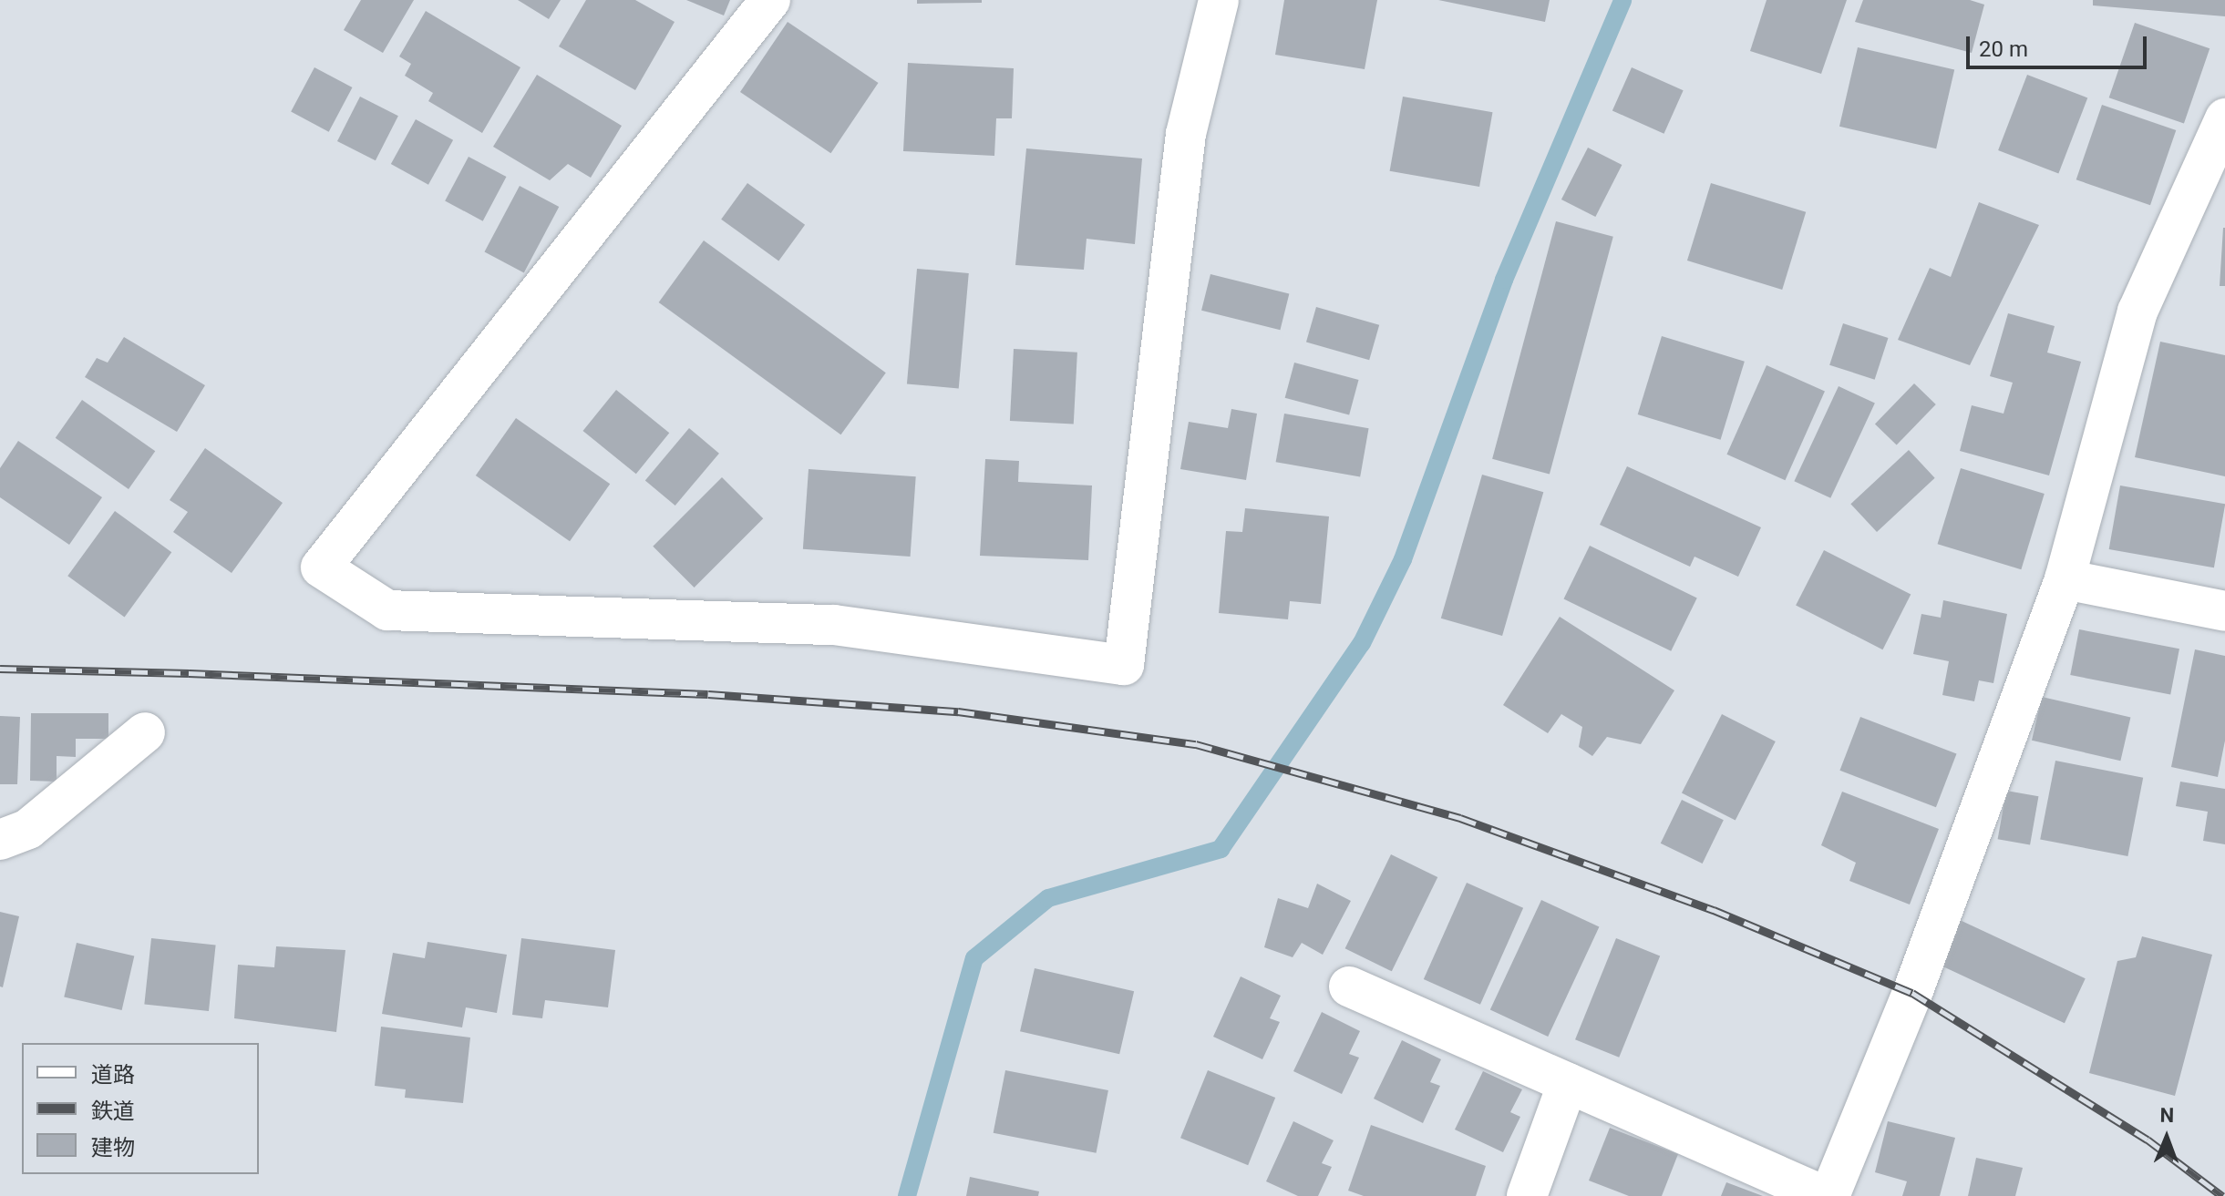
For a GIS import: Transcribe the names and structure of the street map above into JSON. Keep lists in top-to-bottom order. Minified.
{"legend":["道路","鉄道","建物"],"scale_bar":"20 m","north":"top"}
